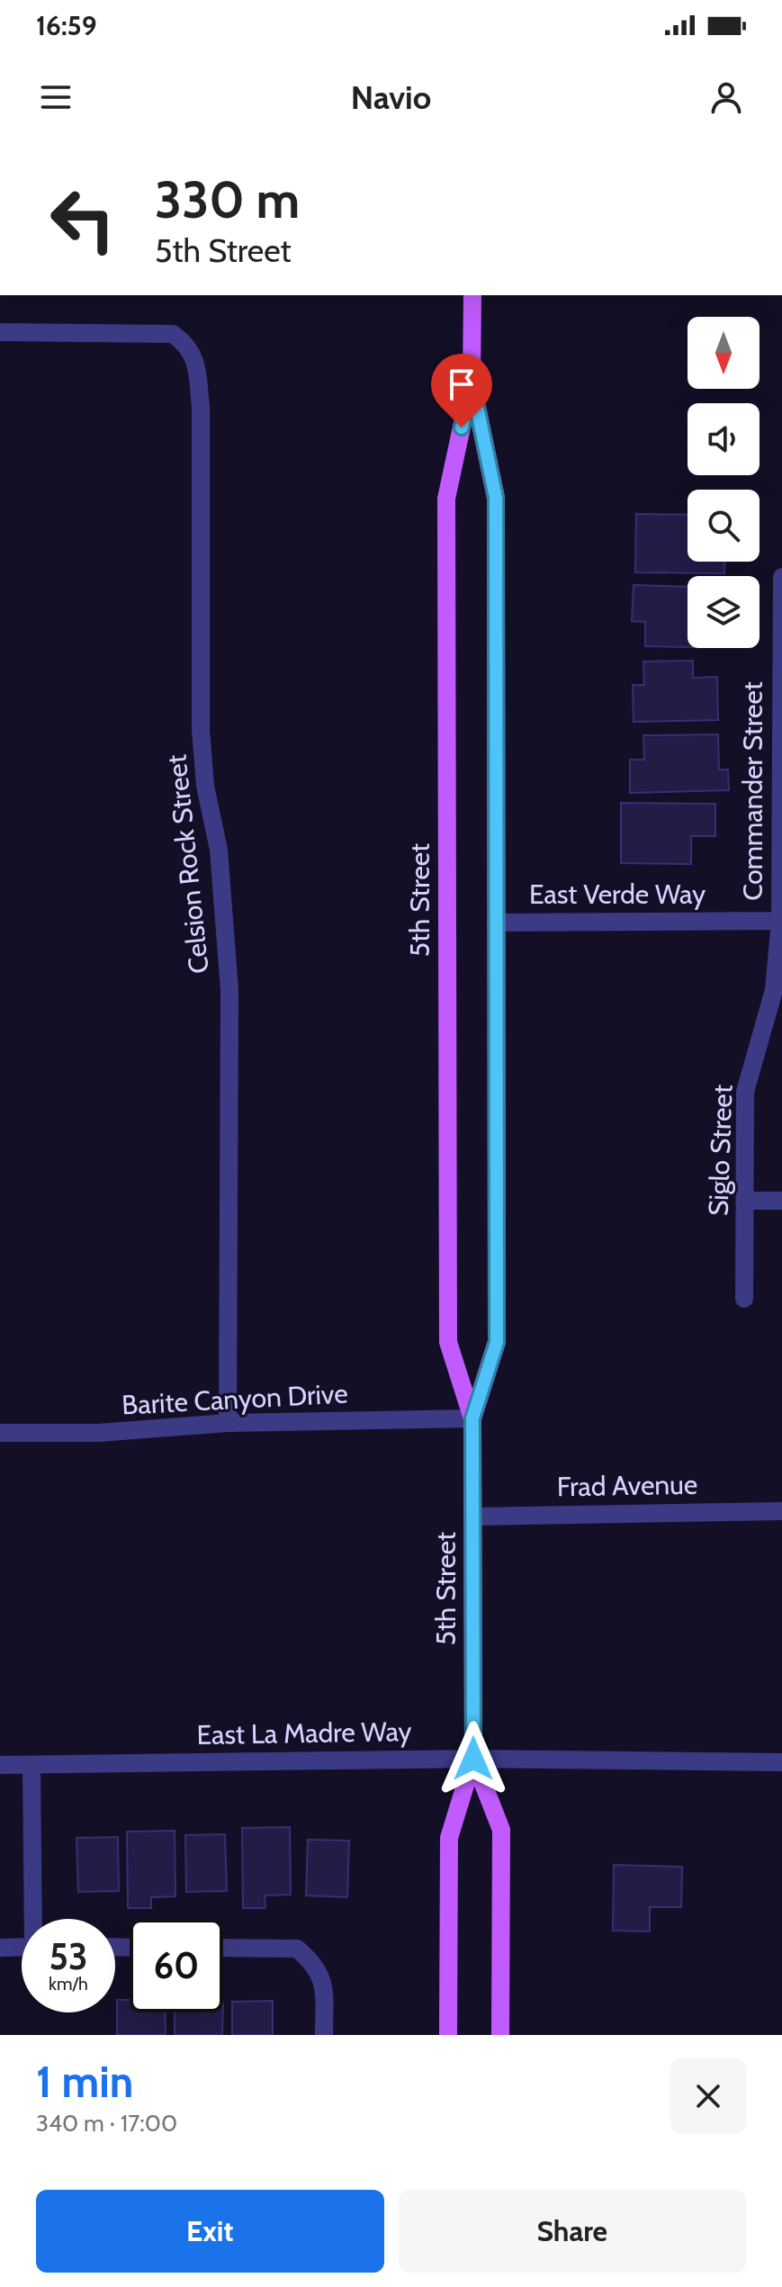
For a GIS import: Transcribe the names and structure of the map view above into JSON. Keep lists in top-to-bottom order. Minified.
{"streets":{"main road":["5th Street"],"street":["Commander Street","Celsion Rock Street","East Verde Way","Siglo Street","Barite Canyon Drive","Frad Avenue","East La Madre Way"]},"crossings":[["Commander Street","East Verde Way"],["Commander Street","Siglo Street"],["Celsion Rock Street","Barite Canyon Drive"],["East Verde Way","5th Street"],["East Verde Way","Siglo Street"],["5th Street","Barite Canyon Drive"],["5th Street","Frad Avenue"],["5th Street","East La Madre Way"]],"north":"bottom","page":{"status":"16:59","header":"Navio","turn":["330 m","5th Street"],"speed":"53 km/h","limit":"60","heading":["1 min","340 m · 17:00"],"buttons":["Exit","Share"]}}
